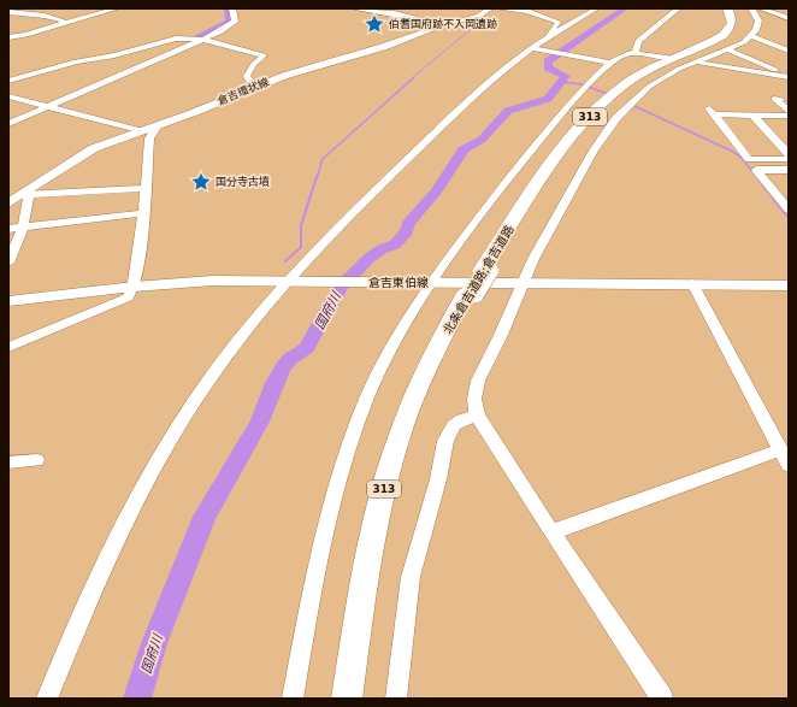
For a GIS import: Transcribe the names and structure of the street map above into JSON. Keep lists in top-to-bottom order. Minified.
{"streets":{"highway":["313","北条倉吉道路;倉吉道路"],"main road":["倉吉環状線","倉吉東伯線"]},"water":["国府川"],"places":{"place":["伯耆国府跡不入岡遺跡","国分寺古墳"]}}
